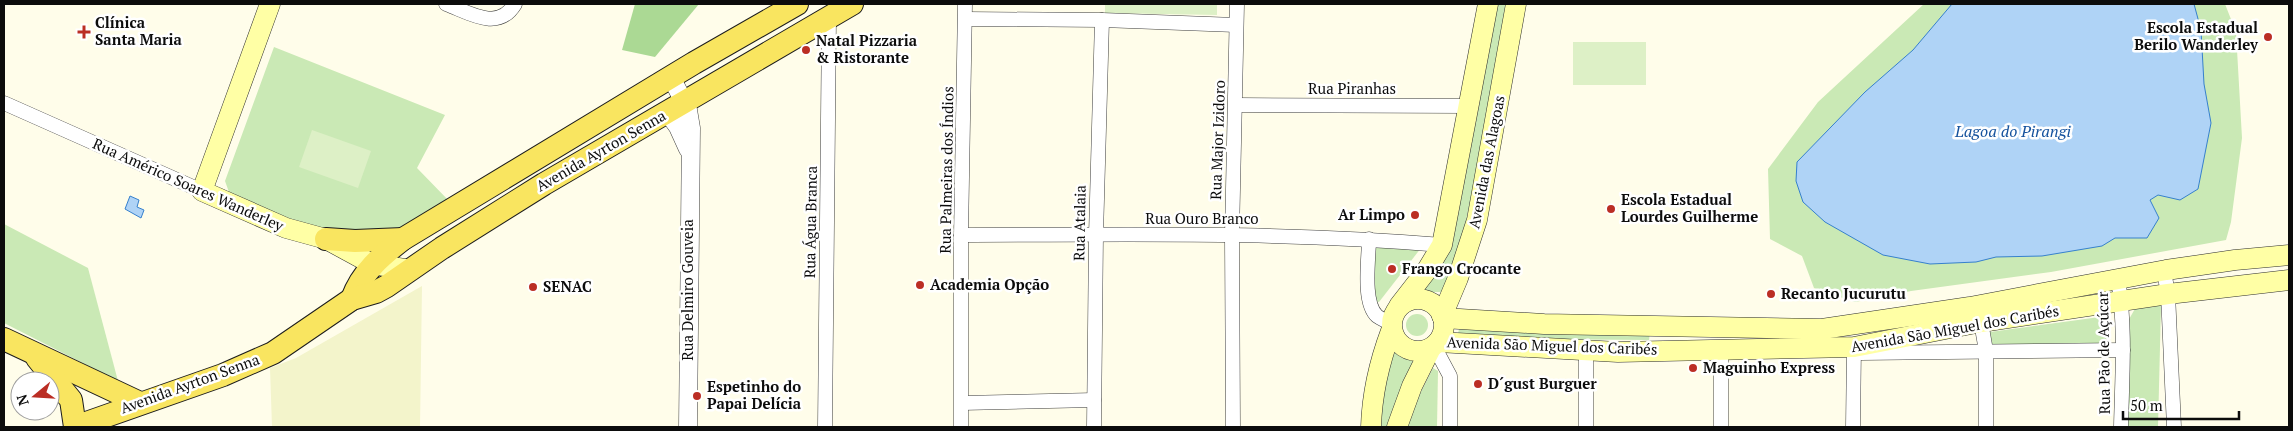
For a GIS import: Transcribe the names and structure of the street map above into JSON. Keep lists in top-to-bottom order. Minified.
{"streets":{"main road":["Avenida Ayrton Senna","Avenida das Alagoas","Rua Américo Soares Wanderley","Avenida São Miguel dos Caribés"],"street":["Rua Piranhas","Rua Major Izidoro","Rua Palmeiras dos Índios","Rua Ouro Branco","Rua Água Branca","Rua Atalaia","Rua Delmiro Gouveia","Rua Pão de Açúcar"]},"crossings":[["Rua Piranhas","Rua Major Izidoro"],["Rua Piranhas","Avenida das Alagoas"],["Rua Major Izidoro","Rua Ouro Branco"],["Avenida Ayrton Senna","Rua Américo Soares Wanderley"],["Avenida Ayrton Senna","Rua Água Branca"],["Avenida Ayrton Senna","Rua Delmiro Gouveia"],["Avenida das Alagoas","Rua Ouro Branco"],["Avenida das Alagoas","Avenida São Miguel dos Caribés"],["Rua Palmeiras dos Índios","Rua Ouro Branco"],["Rua Ouro Branco","Rua Atalaia"],["Avenida São Miguel dos Caribés","Rua Pão de Açúcar"]],"water":["Lagoa do Pirangi"],"places":{"health":["Clínica Santa Maria"],"other":["Escola Estadual Berilo Wanderley","Natal Pizzaria & Ristorante","Escola Estadual Lourdes Guilherme","Ar Limpo","Frango Crocante","Academia Opção","SENAC","Recanto Jucurutu","Maguinho Express","D´gust Burguer","Espetinho do Papai Delícia"]},"scale_bar":"50 m","north":"left"}
